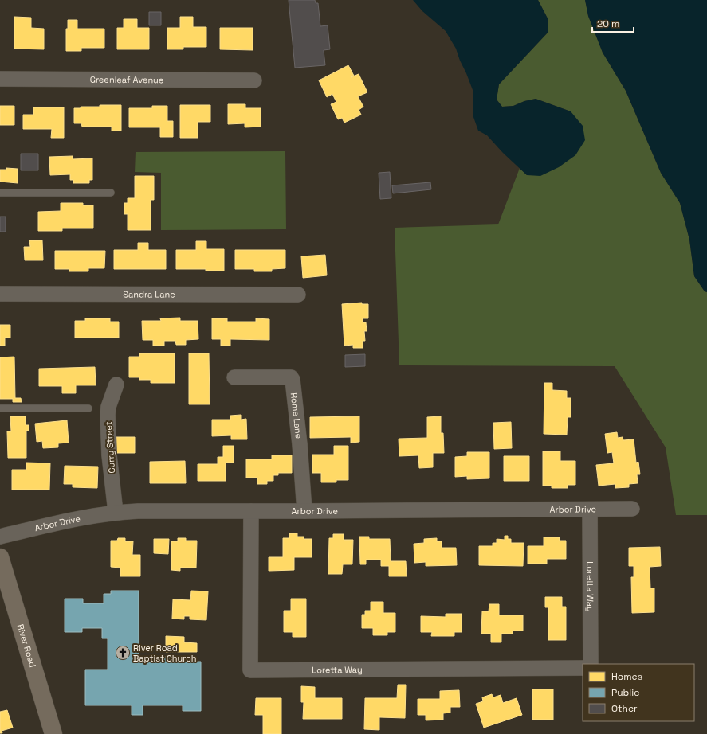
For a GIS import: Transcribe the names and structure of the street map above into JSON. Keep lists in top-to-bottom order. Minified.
{"streets":{"main road":["River Road"],"street":["Greenleaf Avenue","Sandra Lane","Rome Lane","Curry Street","Arbor Drive","Loretta Way"]},"crossings":[["Rome Lane","Arbor Drive"],["Curry Street","Arbor Drive"],["Arbor Drive","Loretta Way"]],"places":{"church":["River Road Baptist Church"]},"legend":["Homes","Public","Other"],"scale_bar":"20 m"}
